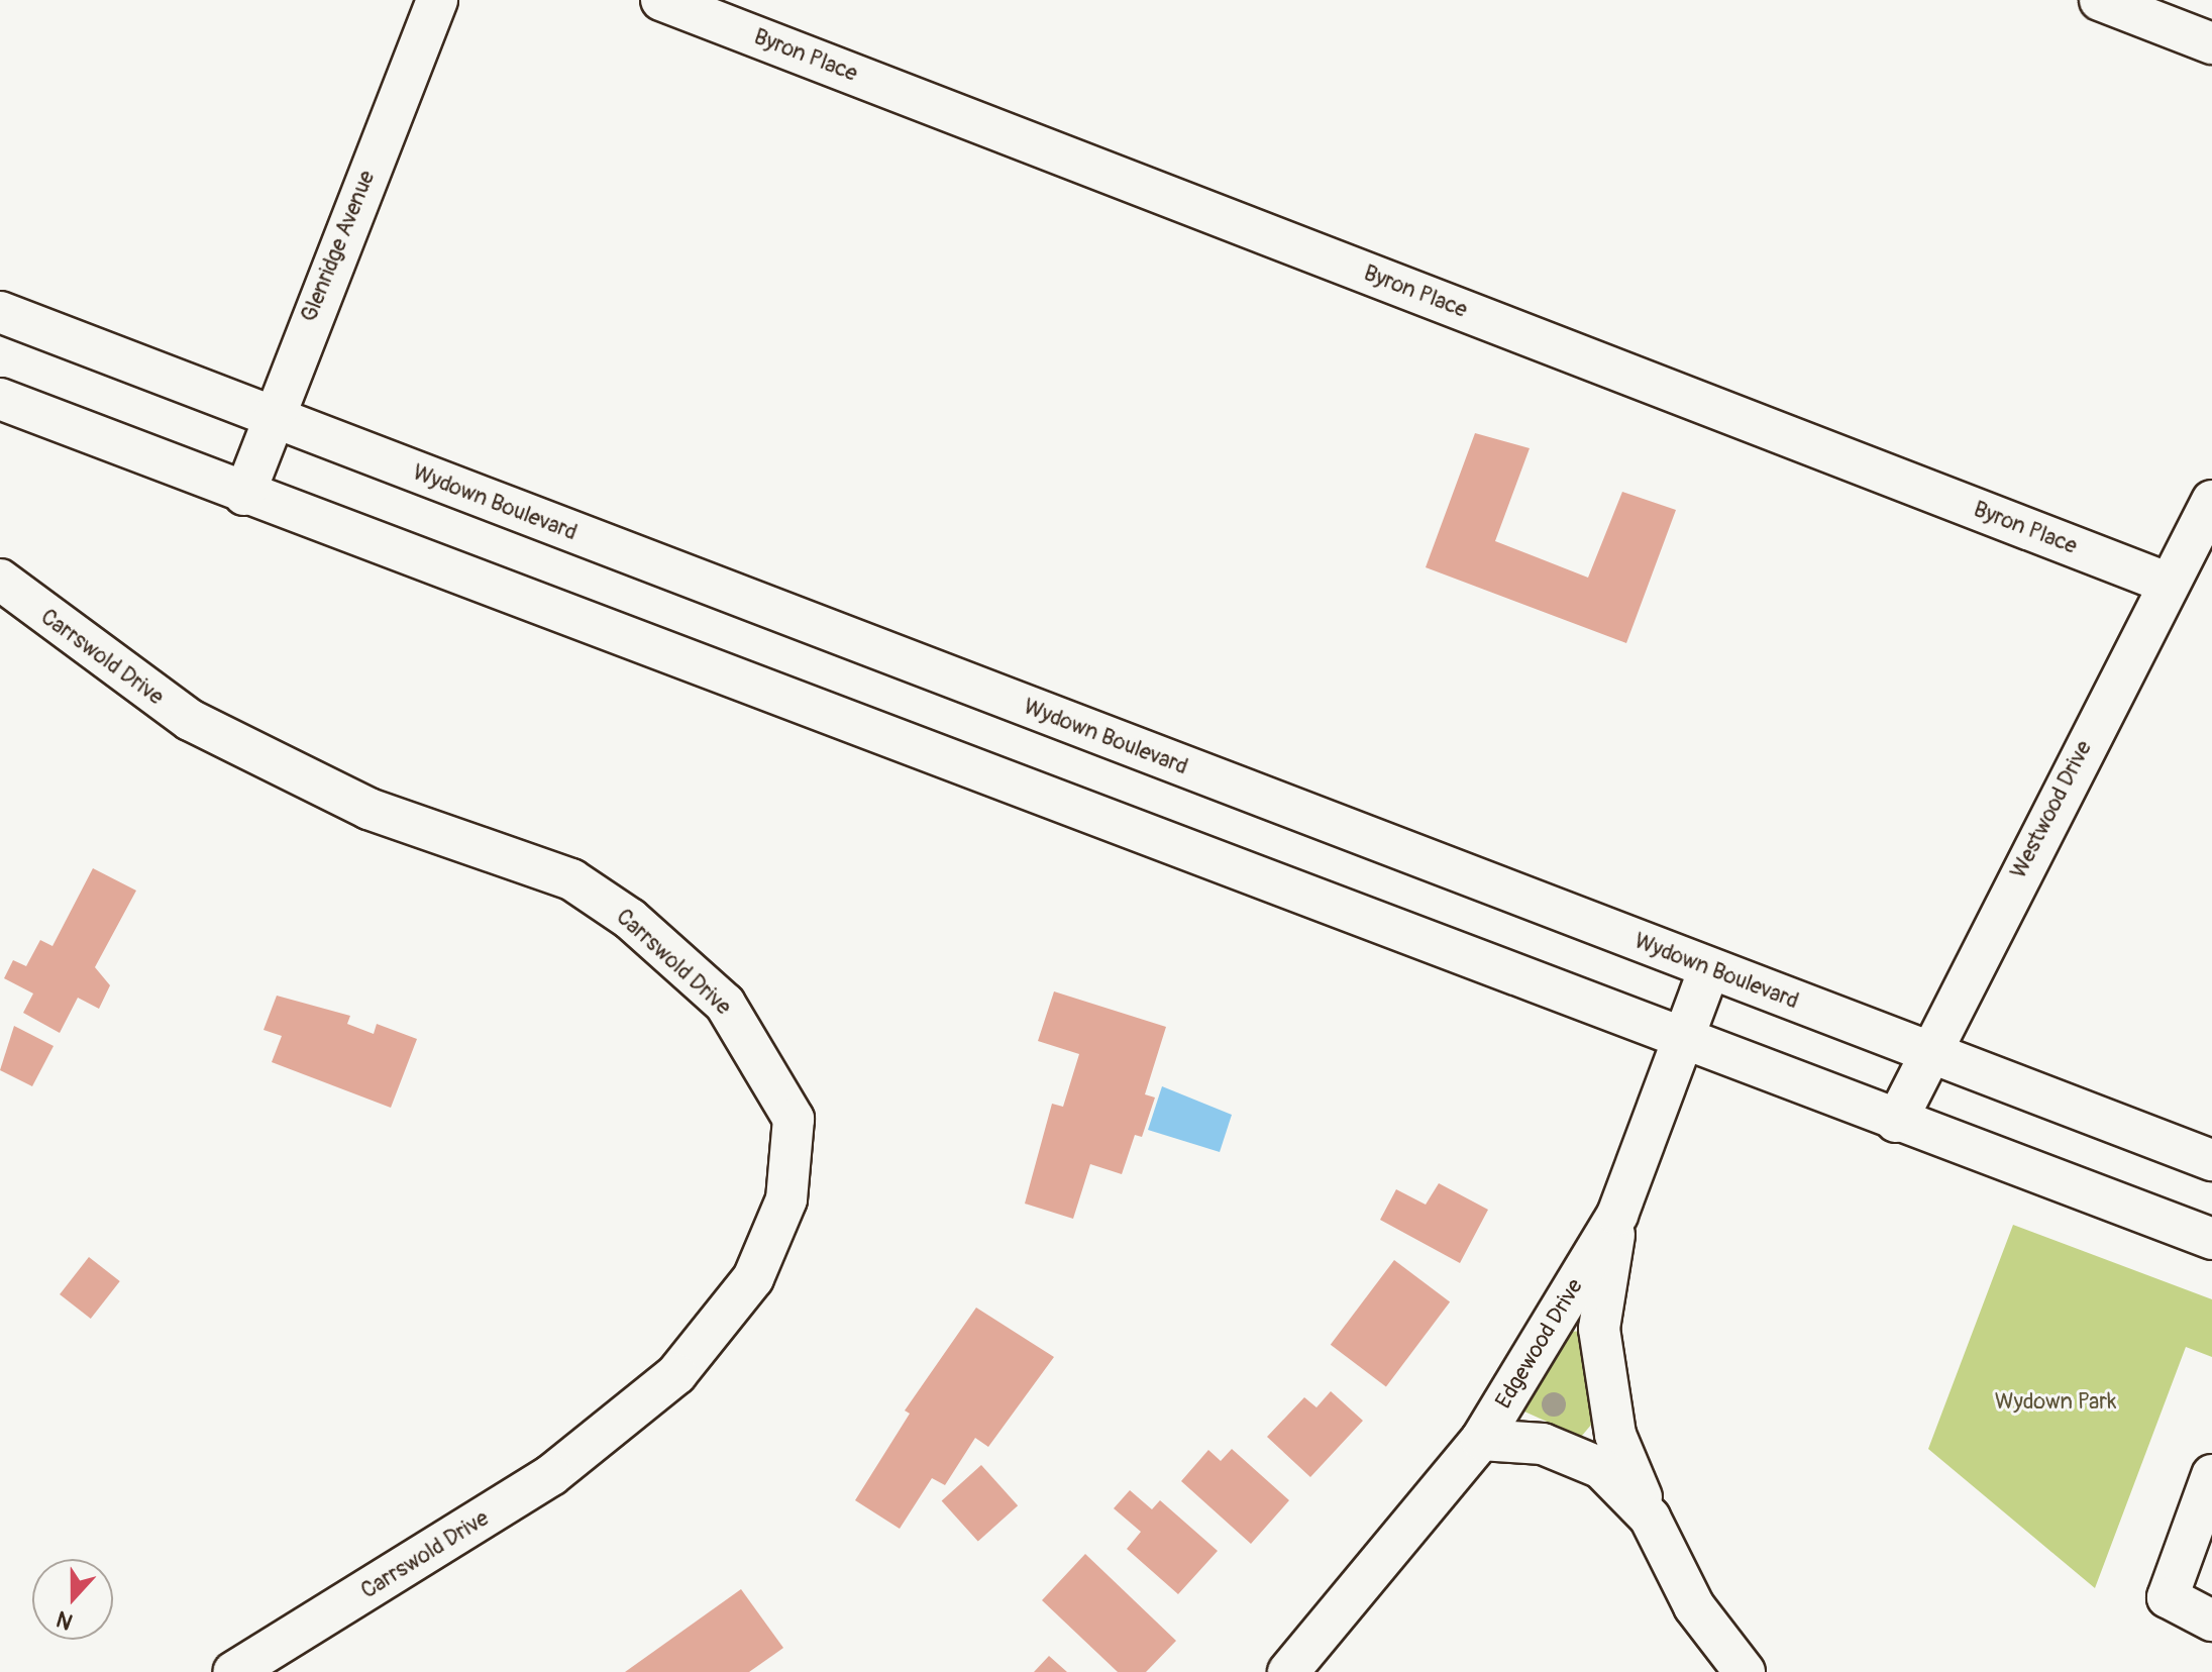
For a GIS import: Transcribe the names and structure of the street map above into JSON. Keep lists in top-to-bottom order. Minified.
{"streets":{"street":["Byron Place","Glenridge Avenue","Wydown Boulevard","Carrswold Drive","Westwood Drive","Edgewood Drive"]},"crossings":[["Byron Place","Westwood Drive"],["Glenridge Avenue","Wydown Boulevard"],["Wydown Boulevard","Westwood Drive"],["Wydown Boulevard","Edgewood Drive"]],"parks":["Wydown Park"],"north":"bottom"}
